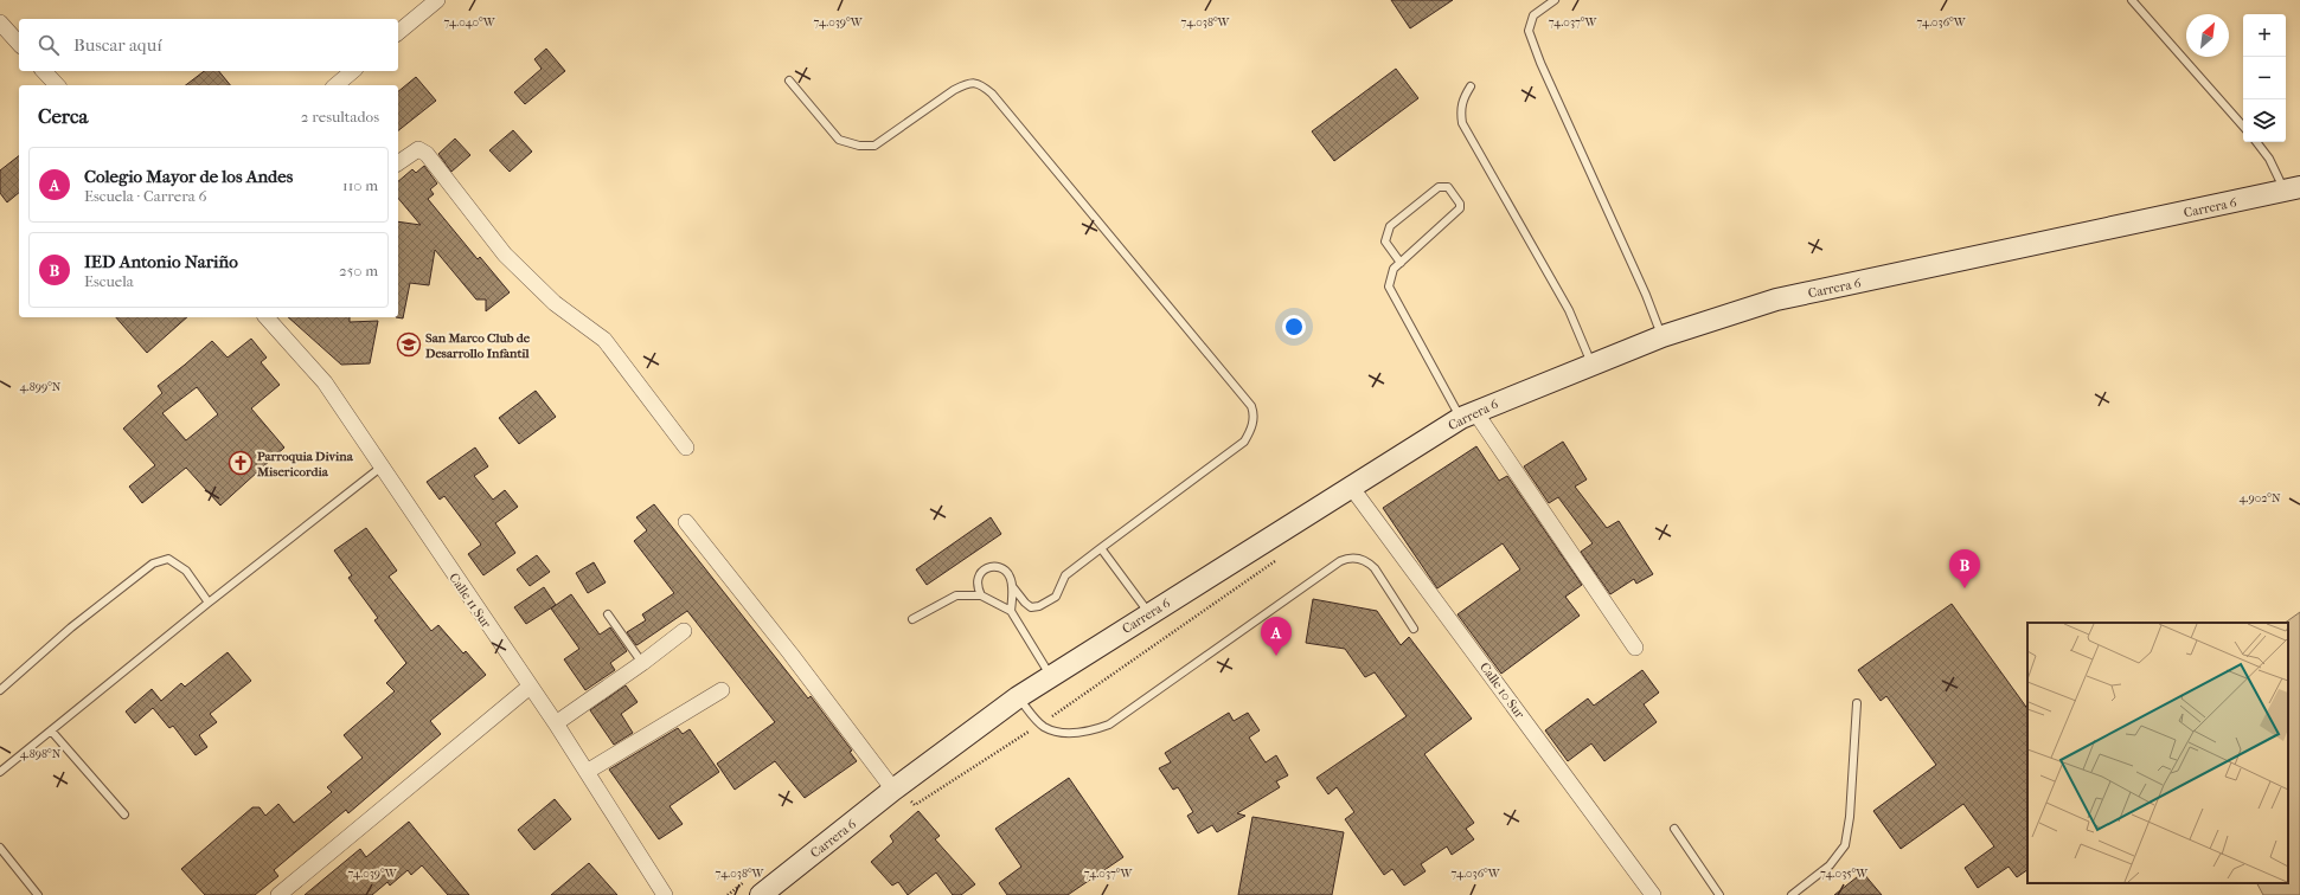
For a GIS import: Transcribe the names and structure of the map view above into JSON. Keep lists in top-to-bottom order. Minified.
{"streets":{"main road":["Carrera 6"],"street":["Calle 11 Sur","Calle 10 Sur"]},"crossings":[["Carrera 6","Calle 10 Sur"]],"places":{"school or university":["San Marco Club de Desarrollo Infantil"],"church":["Parroquia Divina Misericordia"]},"north":"top right","page":{"map_buttons":["+","−"],"search":"Buscar aquí","heading":["Cerca","2 resultados"],"list":[{"mark":"A","name":"Colegio Mayor de los Andes","note":"Escuela · Carrera 6","value":"110 m"},{"mark":"B","name":"IED Antonio Nariño","note":"Escuela","value":"250 m"}],"pins":["B","A"]},"coordinates":["74.040°W","74.039°W","74.038°W","74.037°W","74.036°W","4.899°N","4.902°N","4.898°N","74.035°W"]}
